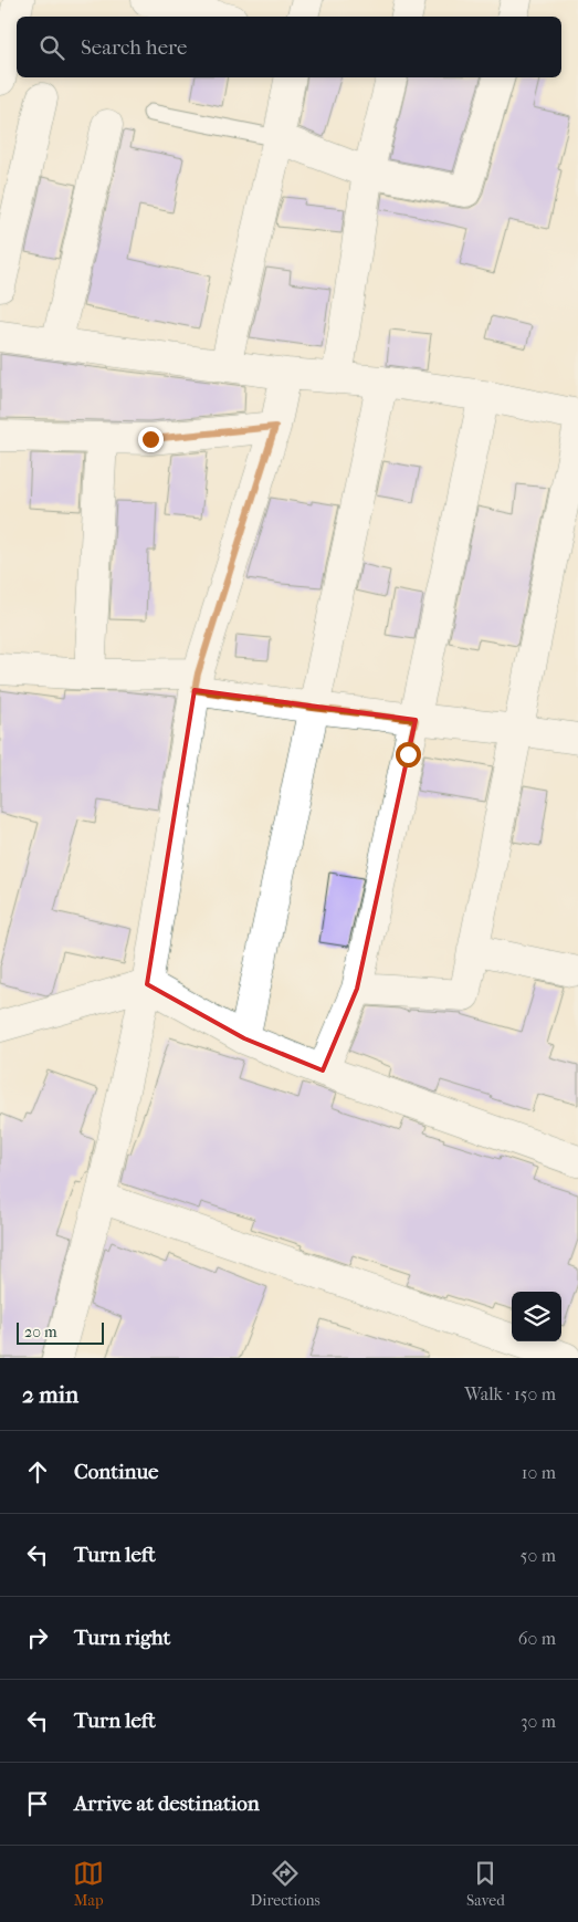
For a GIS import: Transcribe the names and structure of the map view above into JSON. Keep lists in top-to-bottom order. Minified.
{"scale_bar":"20 m","page":{"search":"Search here","scale":"20 m","heading":["2 min","Walk · 150 m"],"list":[["Continue","10 m"],["Turn left","50 m"],["Turn right","60 m"],["Turn left","30 m"],"Arrive at destination"],"nav":["Map","Directions","Saved"]}}
